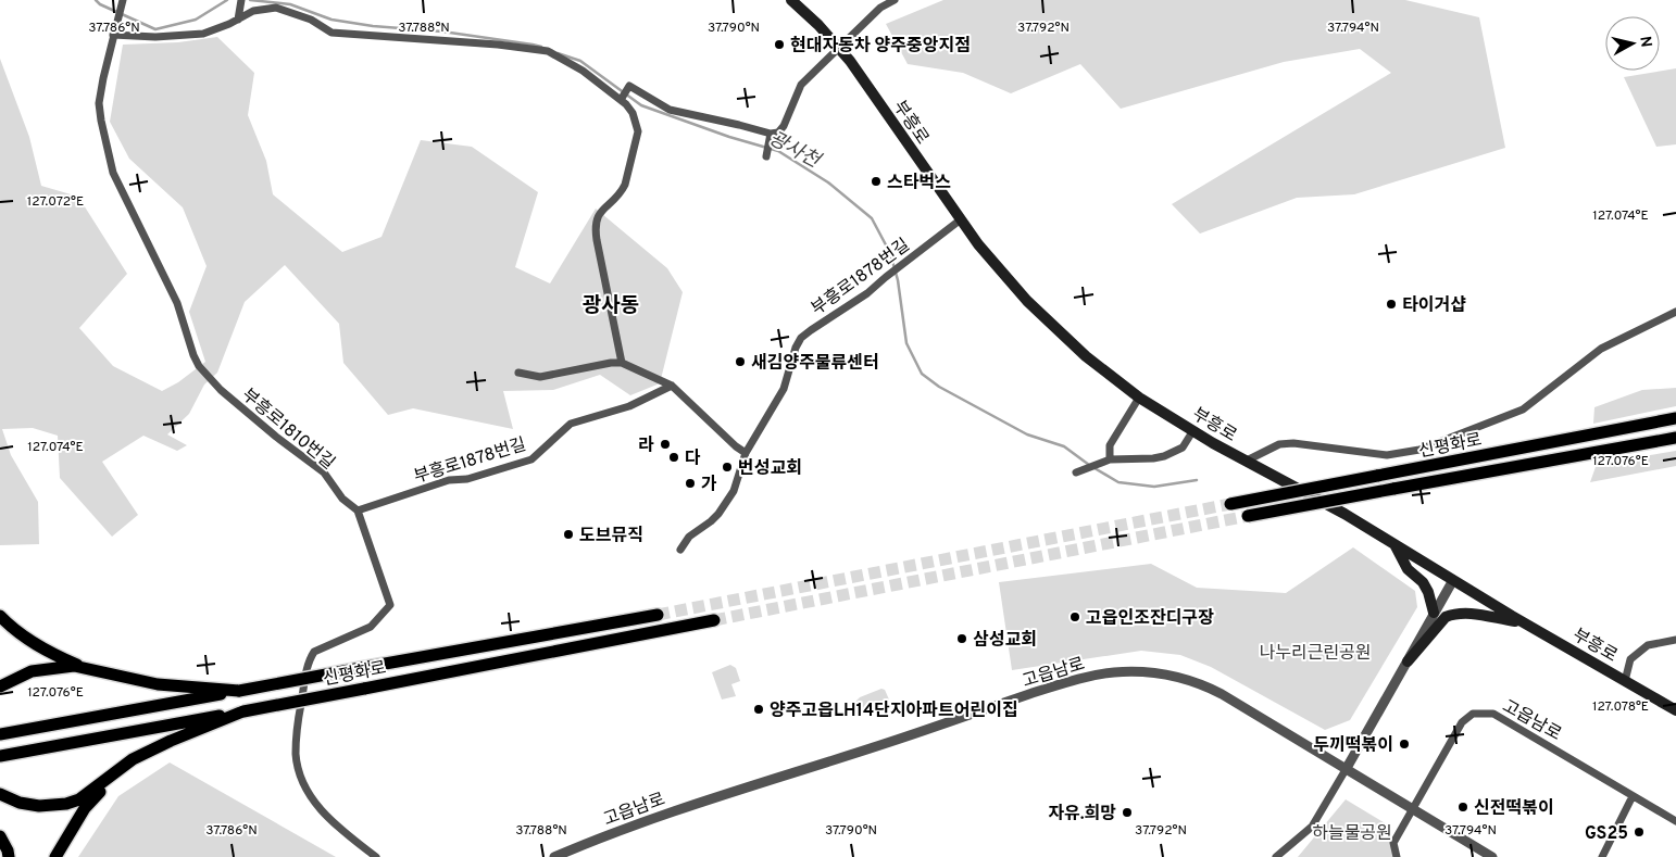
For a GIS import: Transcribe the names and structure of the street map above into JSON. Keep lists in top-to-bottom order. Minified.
{"streets":{"highway":["신평화로"],"main road":["부흥로"],"street":["부흥로1878번길","부흥로1810번길","고읍남로"]},"crossings":[["부흥로","부흥로1878번길"],["부흥로1878번길","부흥로1810번길"]],"districts":["광사동"],"water":["광사천"],"parks":["나누리근린공원","하늘물공원"],"places":["현대자동차 양주중앙지점","스타벅스","타이거샵","새김양주물류센터","라","다","번성교회","가","도브뮤직","고읍인조잔디구장","삼성교회","양주고읍LH14단지아파트어린이집","두끼떡볶이","신전떡볶이","자유.희망","GS25"],"north":"right","coordinates":["37.786°N","37.788°N","37.790°N","37.792°N","37.794°N","127.072°E","127.074°E","127.076°E","127.078°E"]}
